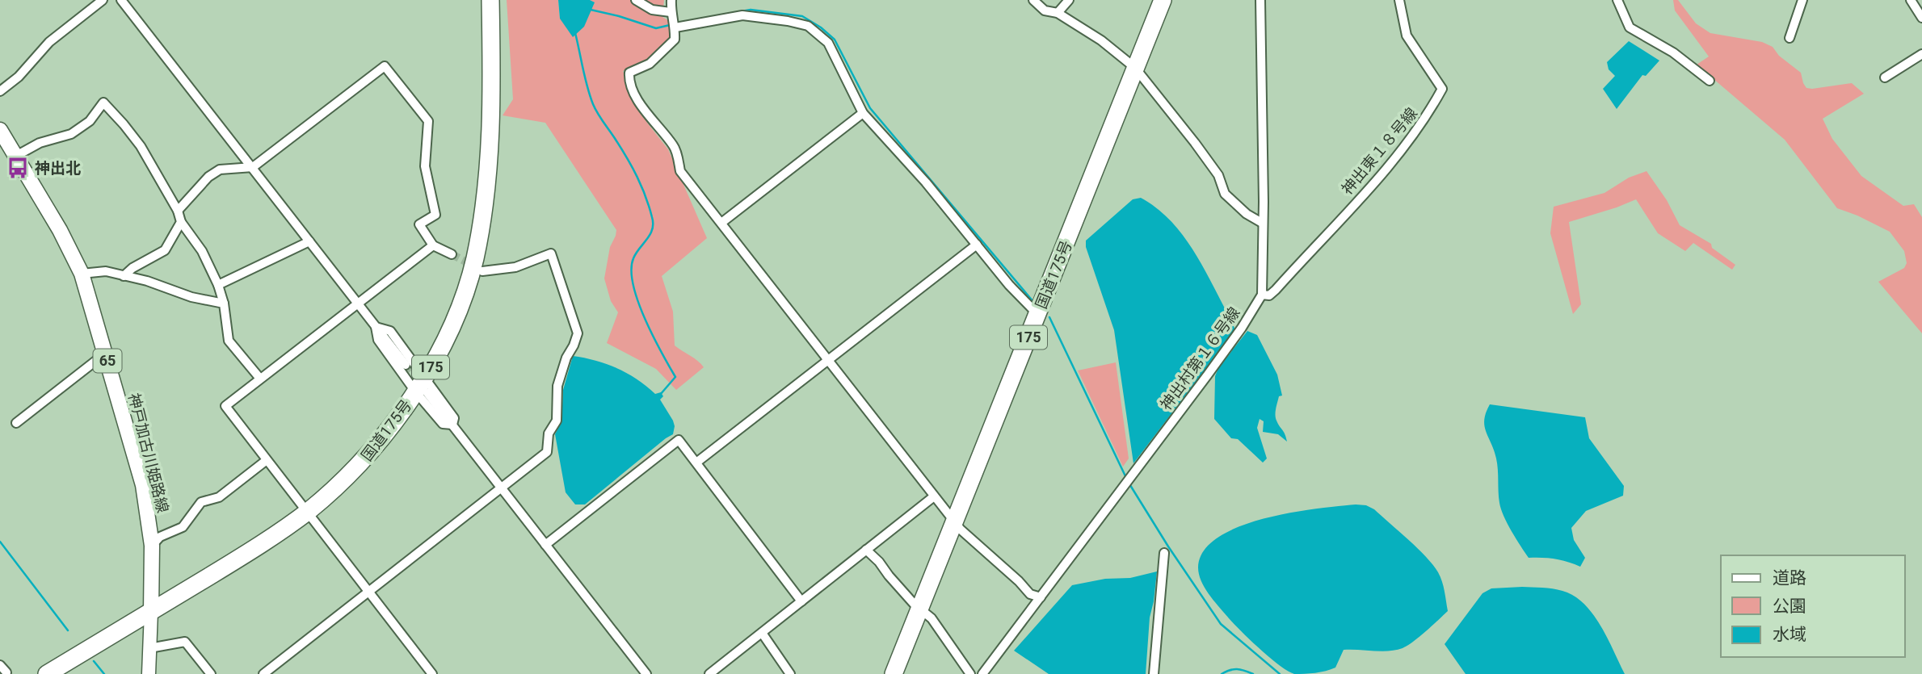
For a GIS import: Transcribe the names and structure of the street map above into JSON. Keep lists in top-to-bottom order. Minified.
{"streets":{"highway":["国道175号","175"],"main road":["65","神戸加古川姫路線"],"street":["神出東１８号線","神出村第１６号線"]},"crossings":[["神出東１８号線","神出村第１６号線"],["国道175号","神戸加古川姫路線"]],"places":{"bus stop":["神出北"]},"legend":["道路","公園","水域"]}
